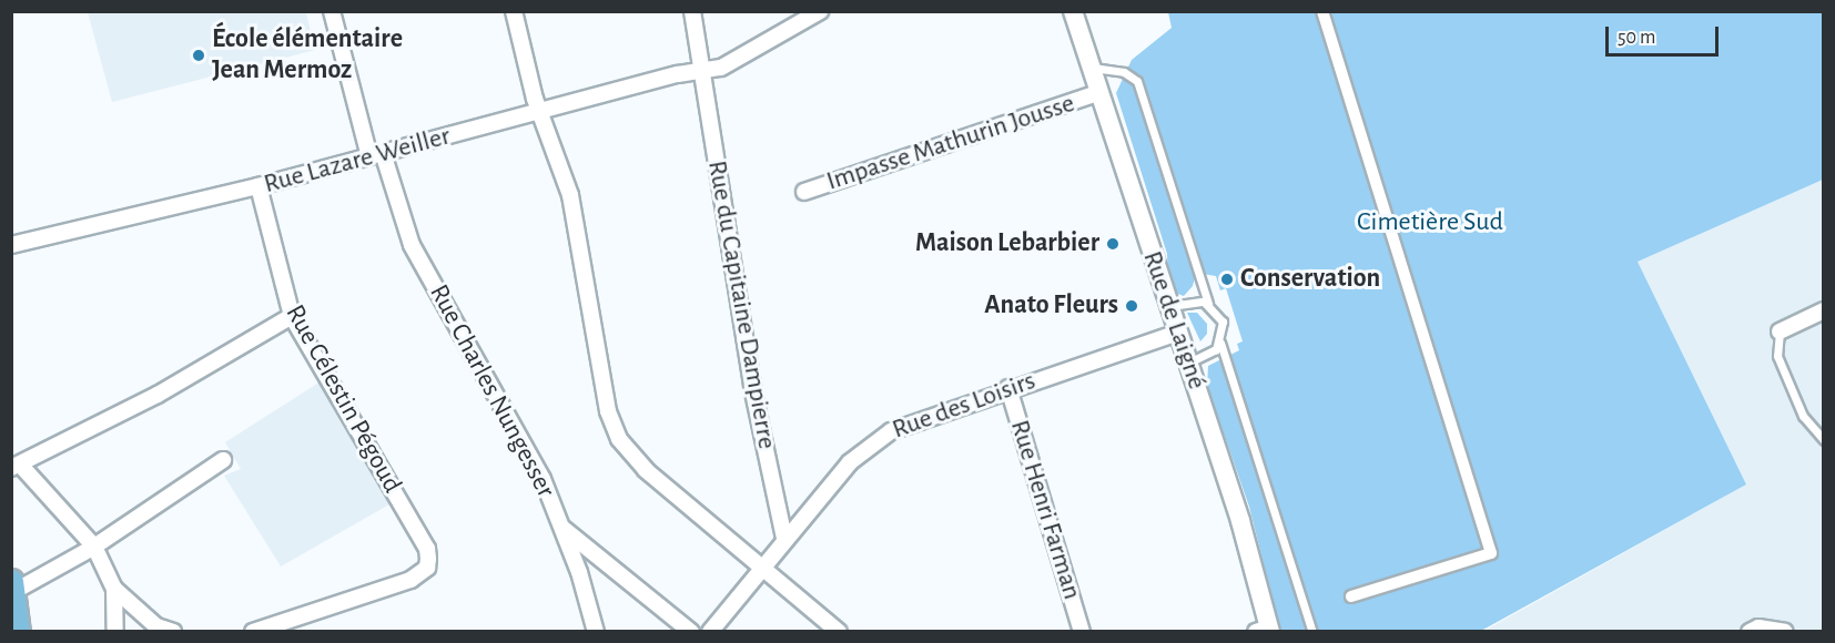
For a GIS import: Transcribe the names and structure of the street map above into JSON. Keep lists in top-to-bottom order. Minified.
{"streets":{"street":["Impasse Mathurin Jousse","Rue Lazare Weiller","Rue du Capitaine Dampierre","Rue de Laigné","Rue Charles Nungesser","Rue Célestin Pégoud","Rue des Loisirs","Rue Henri Farman"]},"crossings":[["Impasse Mathurin Jousse","Rue de Laigné"],["Rue Lazare Weiller","Rue du Capitaine Dampierre"],["Rue Lazare Weiller","Rue Charles Nungesser"],["Rue Lazare Weiller","Rue Célestin Pégoud"],["Rue du Capitaine Dampierre","Rue des Loisirs"],["Rue de Laigné","Rue des Loisirs"],["Rue des Loisirs","Rue Henri Farman"]],"parks":["Cimetière Sud"],"places":["École élémentaire Jean Mermoz","Maison Lebarbier","Conservation","Anato Fleurs"],"scale_bar":"50 m"}
